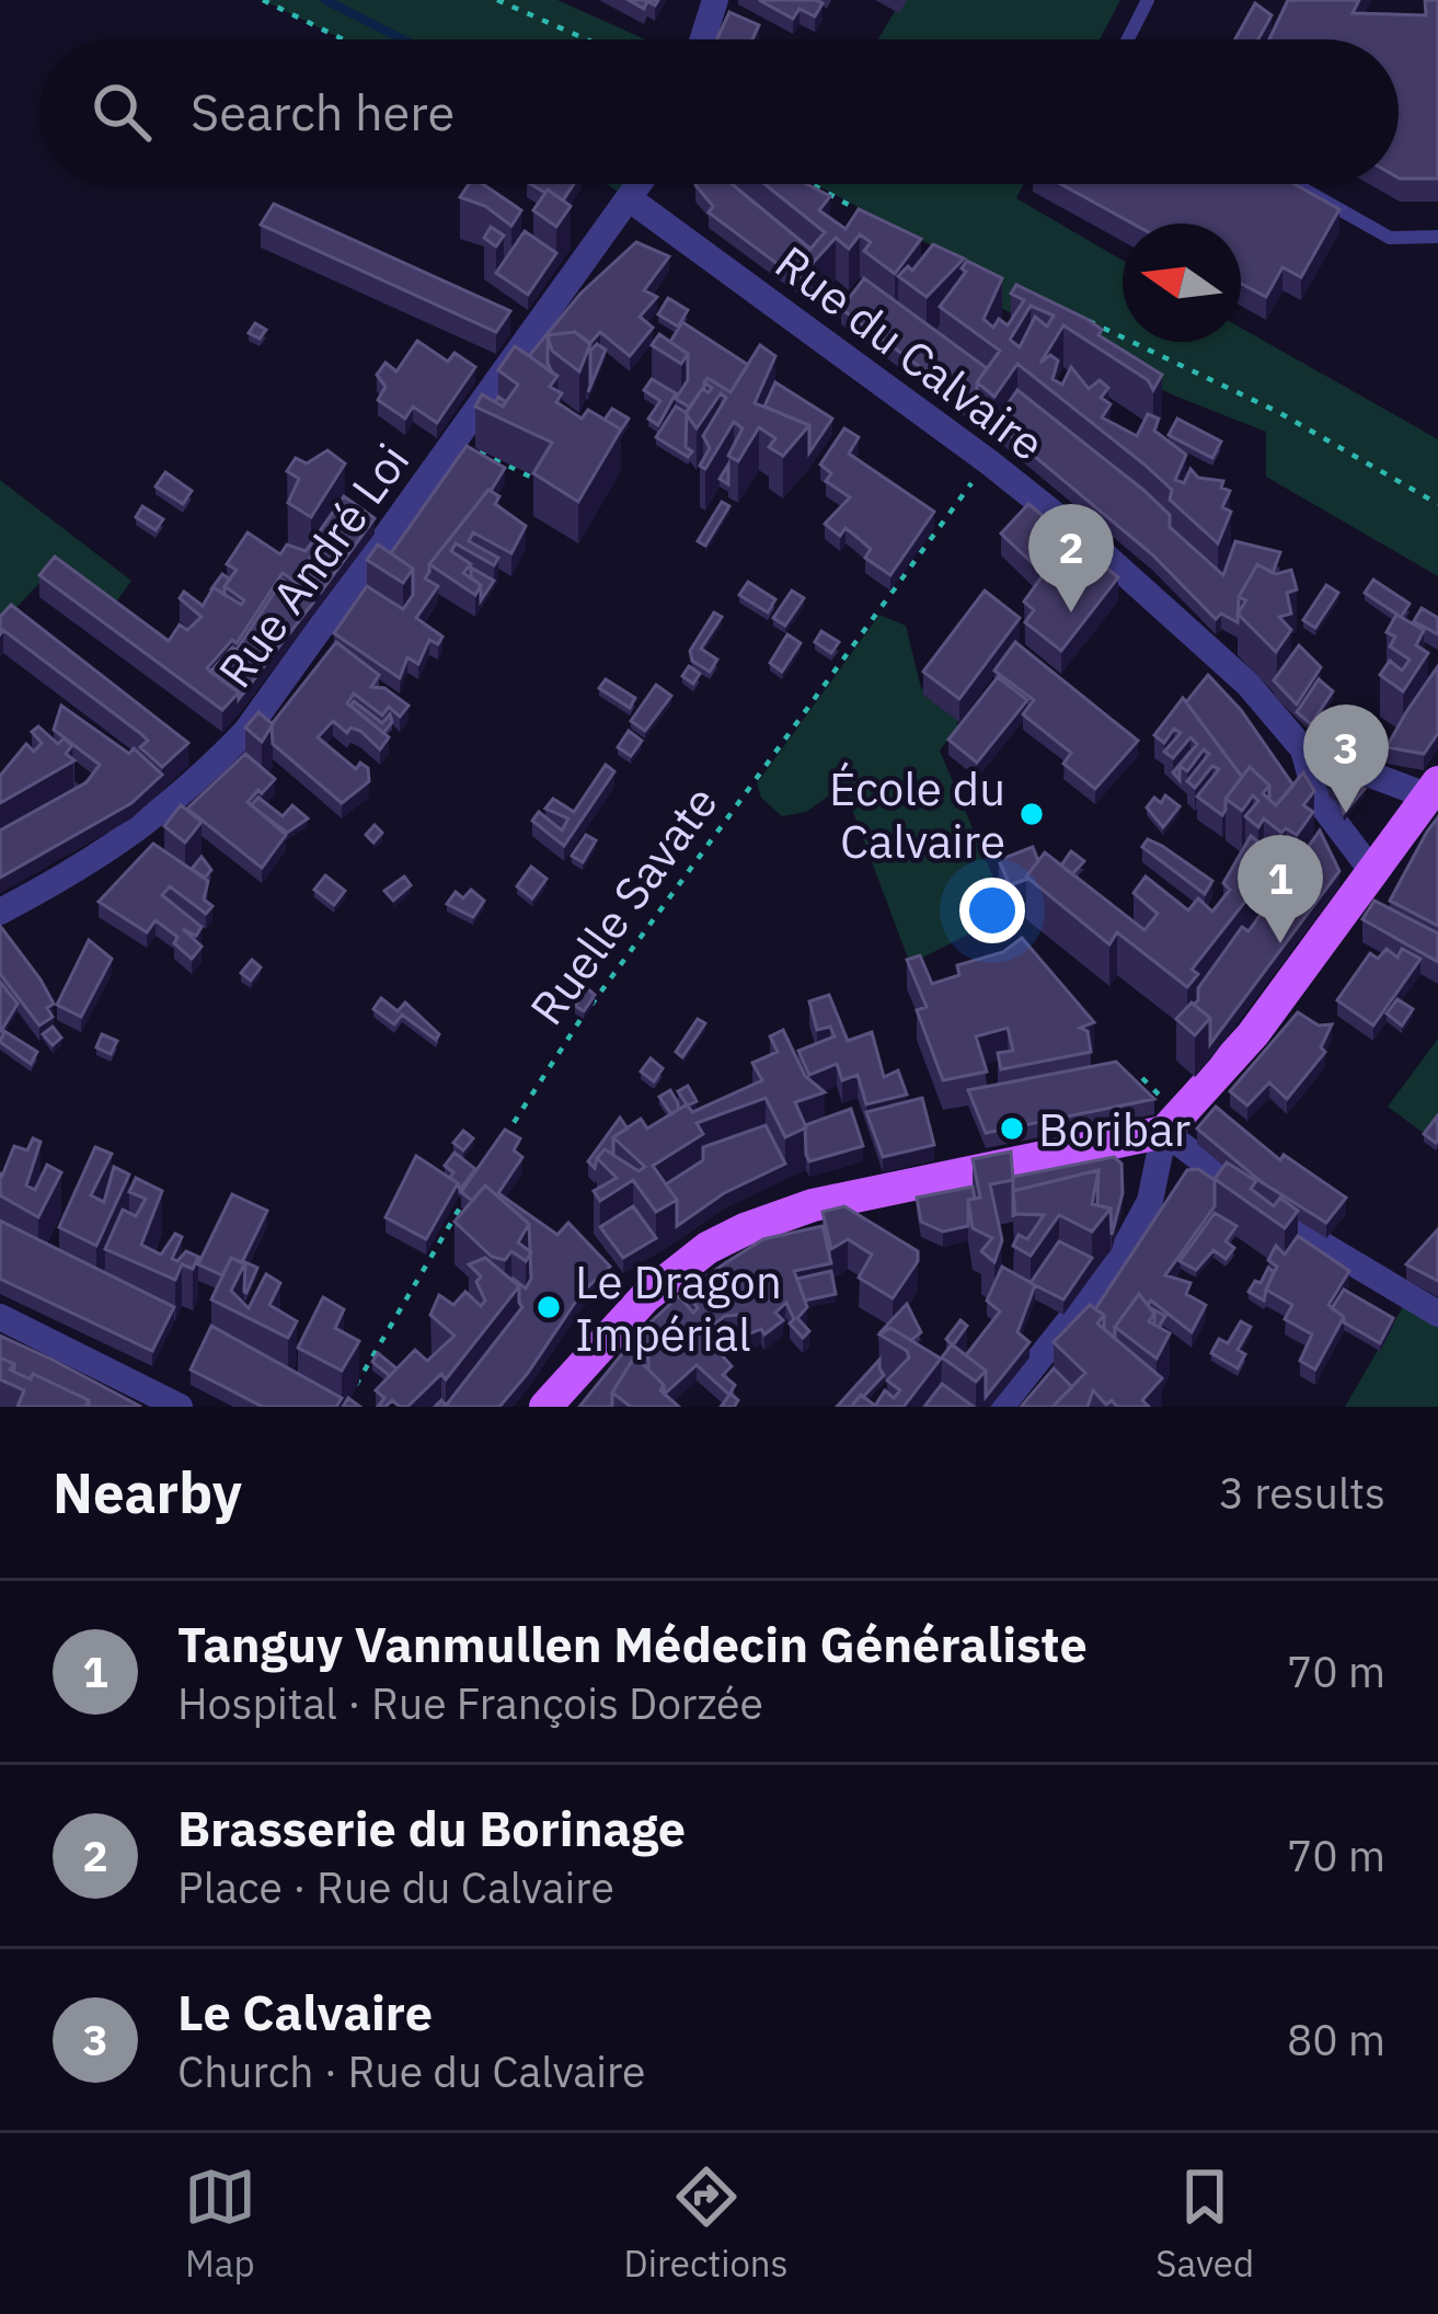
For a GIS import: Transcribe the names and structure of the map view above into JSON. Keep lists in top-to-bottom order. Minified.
{"streets":{"street":["Rue du Calvaire","Rue André Loi"],"path":["Ruelle Savate"]},"crossings":[["Rue du Calvaire","Rue André Loi"],["Rue du Calvaire","Ruelle Savate"]],"places":["École du Calvaire","Boribar","Le Dragon Impérial"],"north":"left","page":{"search":"Search here","pins":["2","3","1"],"heading":["Nearby","3 results"],"list":[{"mark":"1","name":"Tanguy Vanmullen Médecin Généraliste","note":"Hospital · Rue François Dorzée","value":"70 m"},{"mark":"2","name":"Brasserie du Borinage","note":"Place · Rue du Calvaire","value":"70 m"},{"mark":"3","name":"Le Calvaire","note":"Church · Rue du Calvaire","value":"80 m"}],"nav":["Map","Directions","Saved"]}}
